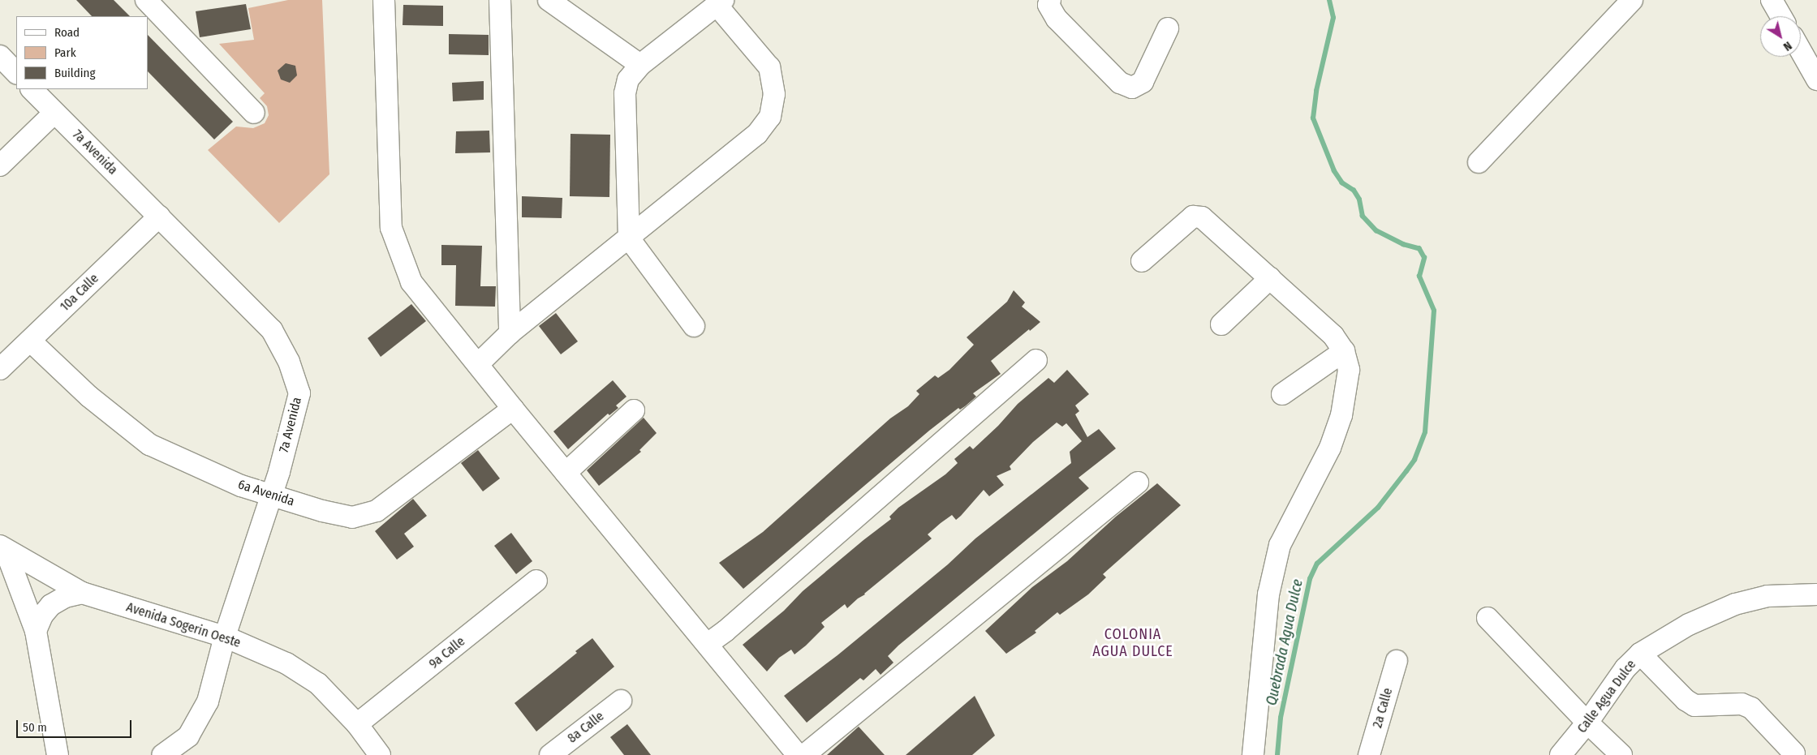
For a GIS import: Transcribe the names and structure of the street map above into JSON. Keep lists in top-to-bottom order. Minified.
{"streets":{"street":["7a Avenida","10a Calle","6a Avenida","Avenida Sogerin Oeste","9a Calle","Calle Agua Dulce","2a Calle","8a Calle"]},"crossings":[["7a Avenida","10a Calle"],["7a Avenida","6a Avenida"],["7a Avenida","Avenida Sogerin Oeste"],["10a Calle","6a Avenida"],["Avenida Sogerin Oeste","9a Calle"]],"districts":["COLONIA AGUA DULCE"],"water":["Quebrada Agua Dulce"],"legend":["Road","Park","Building"],"scale_bar":"50 m","north":"bottom right"}
